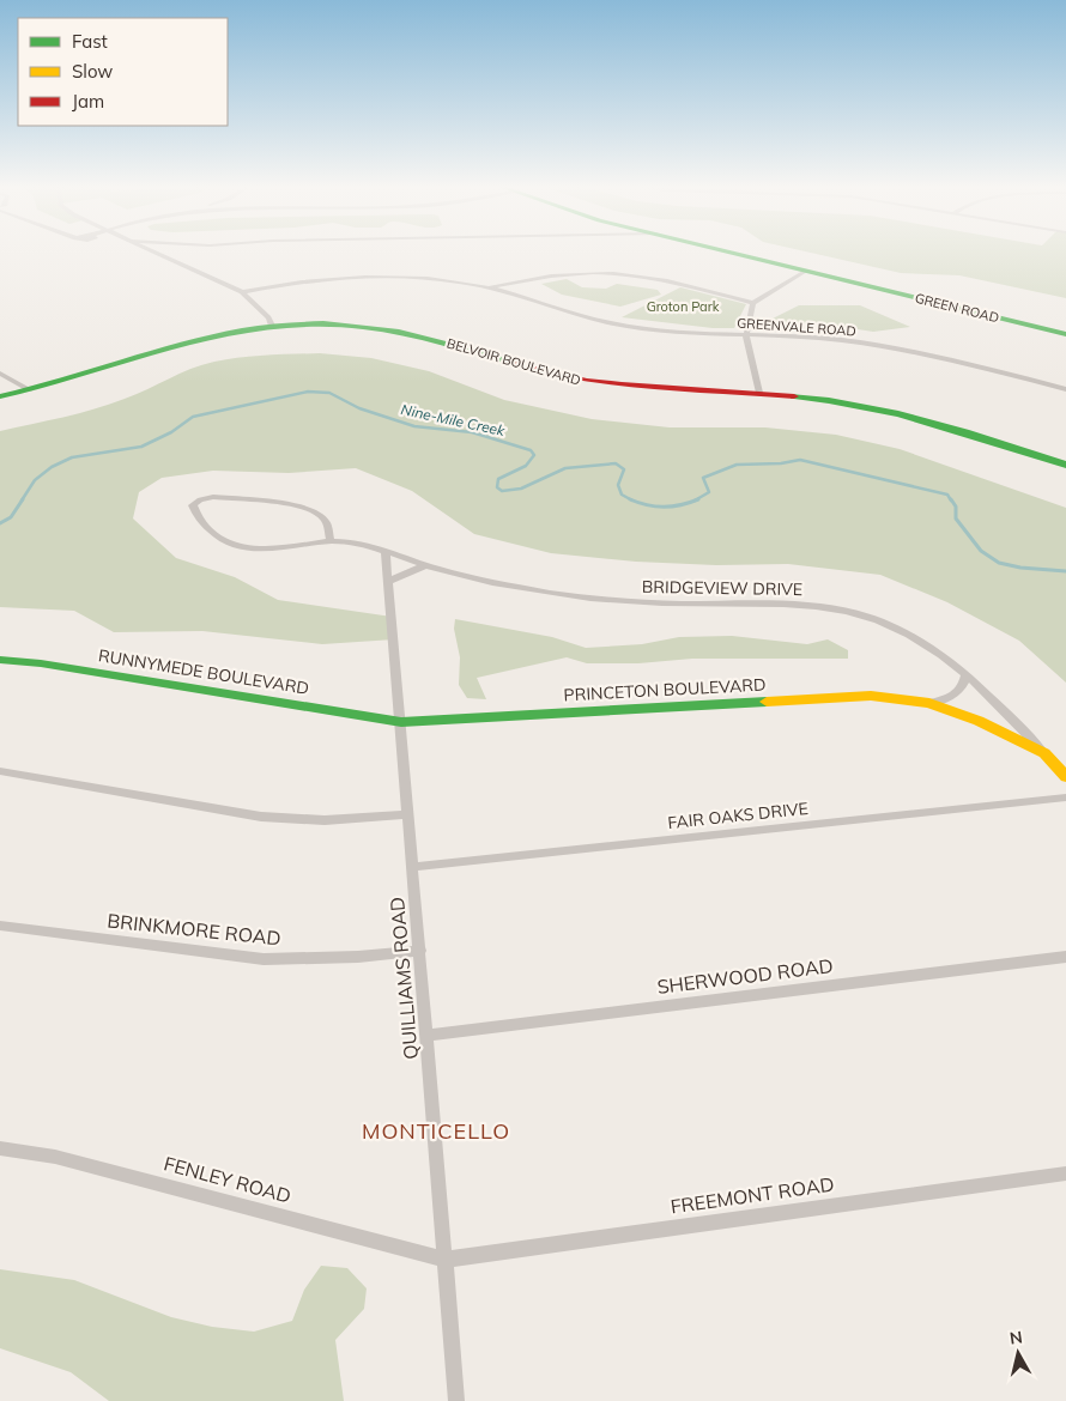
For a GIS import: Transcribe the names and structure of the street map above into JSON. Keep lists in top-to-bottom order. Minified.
{"streets":{"street":["GREEN ROAD","GREENVALE ROAD","BELVOIR BOULEVARD","BRIDGEVIEW DRIVE","RUNNYMEDE BOULEVARD","PRINCETON BOULEVARD","FAIR OAKS DRIVE","BRINKMORE ROAD","SHERWOOD ROAD","QUILLIAMS ROAD","FENLEY ROAD","FREEMONT ROAD"]},"crossings":[["BRIDGEVIEW DRIVE","PRINCETON BOULEVARD"],["BRIDGEVIEW DRIVE","QUILLIAMS ROAD"],["RUNNYMEDE BOULEVARD","PRINCETON BOULEVARD"],["RUNNYMEDE BOULEVARD","QUILLIAMS ROAD"],["PRINCETON BOULEVARD","QUILLIAMS ROAD"],["FAIR OAKS DRIVE","QUILLIAMS ROAD"],["BRINKMORE ROAD","QUILLIAMS ROAD"],["SHERWOOD ROAD","QUILLIAMS ROAD"],["QUILLIAMS ROAD","FENLEY ROAD"],["QUILLIAMS ROAD","FREEMONT ROAD"],["FENLEY ROAD","FREEMONT ROAD"]],"districts":["MONTICELLO"],"water":["Nine-Mile Creek"],"parks":["Groton Park"],"legend":["Fast","Slow","Jam"],"north":"top"}
